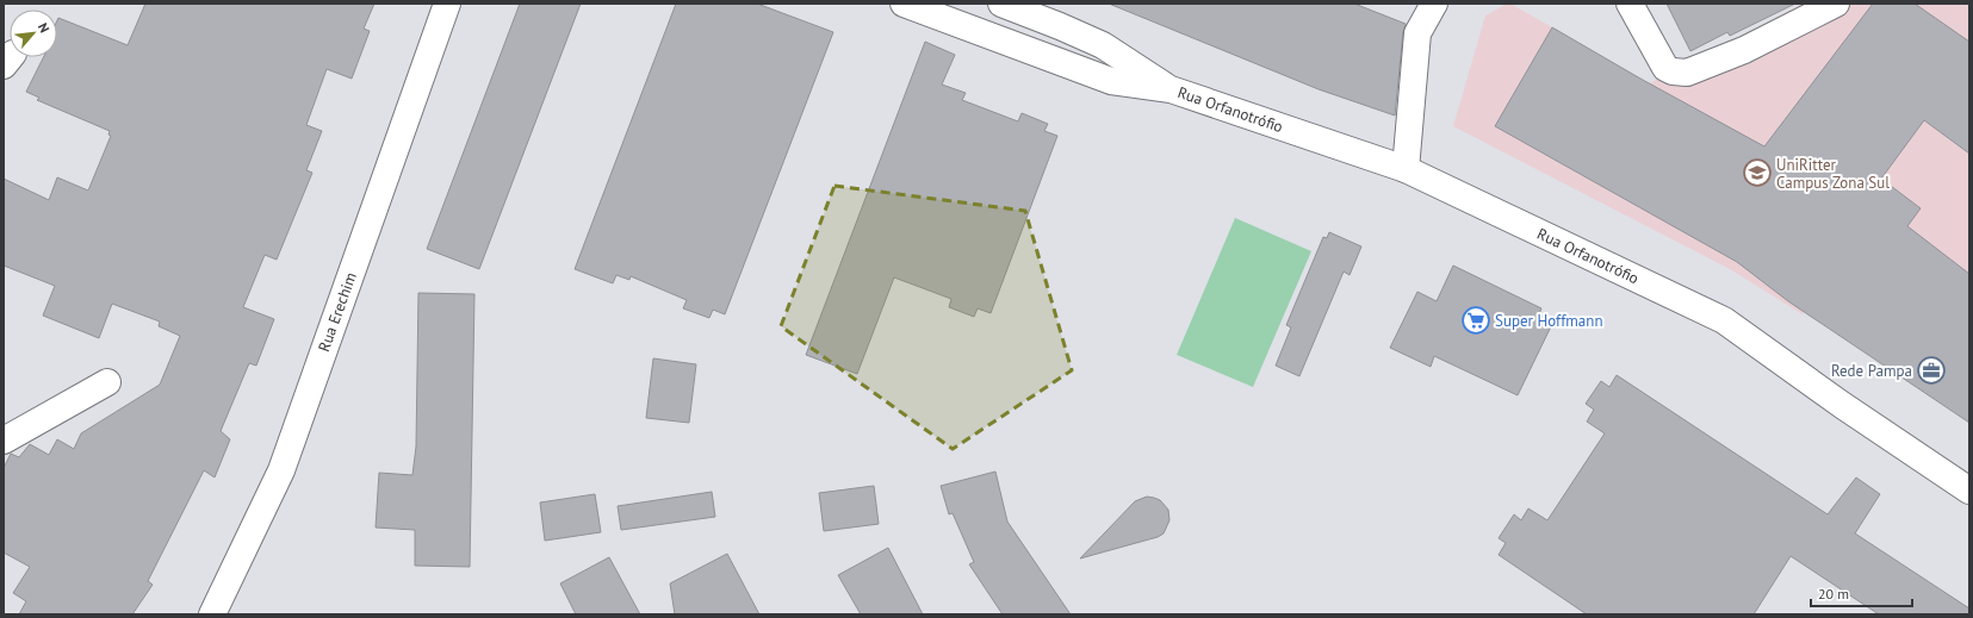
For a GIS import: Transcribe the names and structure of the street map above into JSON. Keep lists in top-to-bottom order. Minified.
{"streets":{"street":["Rua Orfanotrófio","Rua Erechim"]},"places":{"school or university":["UniRitter Campus Zona Sul"],"supermarket":["Super Hoffmann"],"office":["Rede Pampa"]},"scale_bar":"20 m","north":"top right"}
